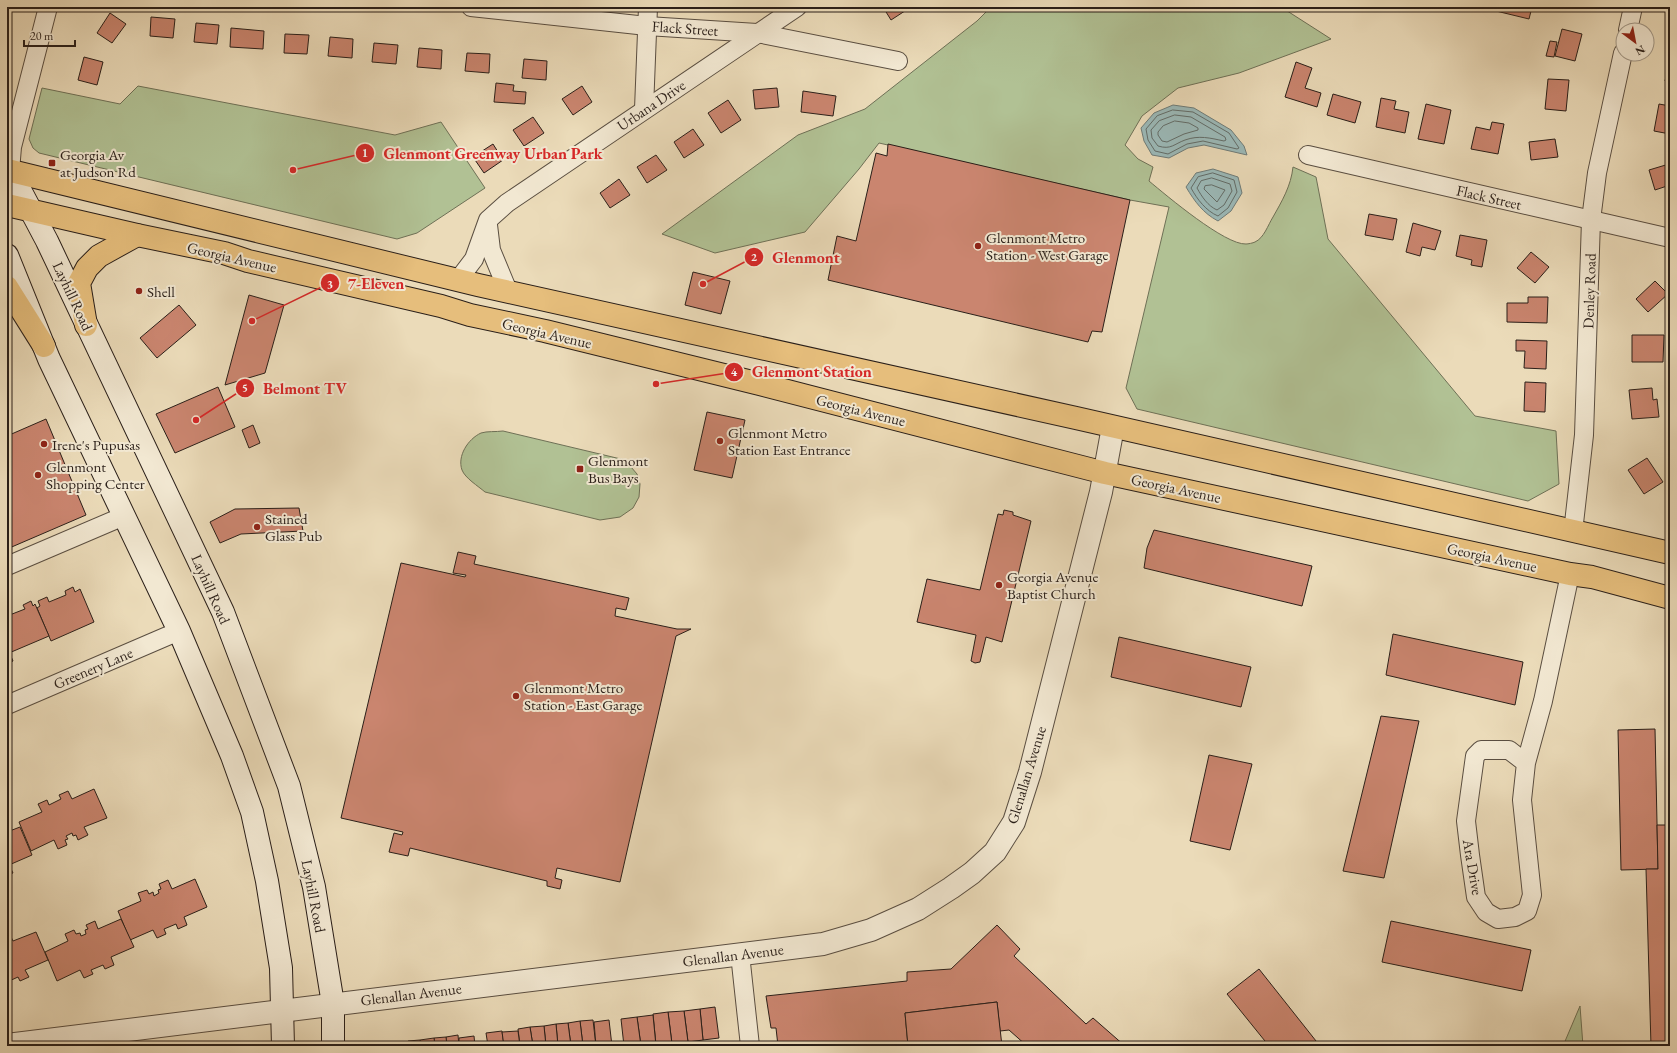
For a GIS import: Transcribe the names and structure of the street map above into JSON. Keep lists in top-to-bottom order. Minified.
{"streets":{"main road":["Georgia Avenue","Layhill Road","Glenallan Avenue"],"street":["Flack Street","Urbana Drive","Denley Road","Greenery Lane","Ara Drive"]},"crossings":[["Flack Street","Urbana Drive"],["Flack Street","Denley Road"],["Urbana Drive","Georgia Avenue"],["Georgia Avenue","Denley Road"],["Georgia Avenue","Layhill Road"],["Georgia Avenue","Glenallan Avenue"],["Georgia Avenue","Ara Drive"],["Layhill Road","Glenallan Avenue"]],"places":{"transit":["Georgia Av at Judson Rd","Glenmont Bus Bays"],"other":["Glenmont Greenway Urban Park","Glenmont Metro Station - West Garage","Glenmont","Shell","7-Eleven","Glenmont Station","Belmont TV","Glenmont Metro Station East Entrance","Irene's Pupusas","Glenmont Shopping Center","Stained Glass Pub","Georgia Avenue Baptist Church","Glenmont Metro Station - East Garage"]},"scale_bar":"20 m","north":"bottom right"}
